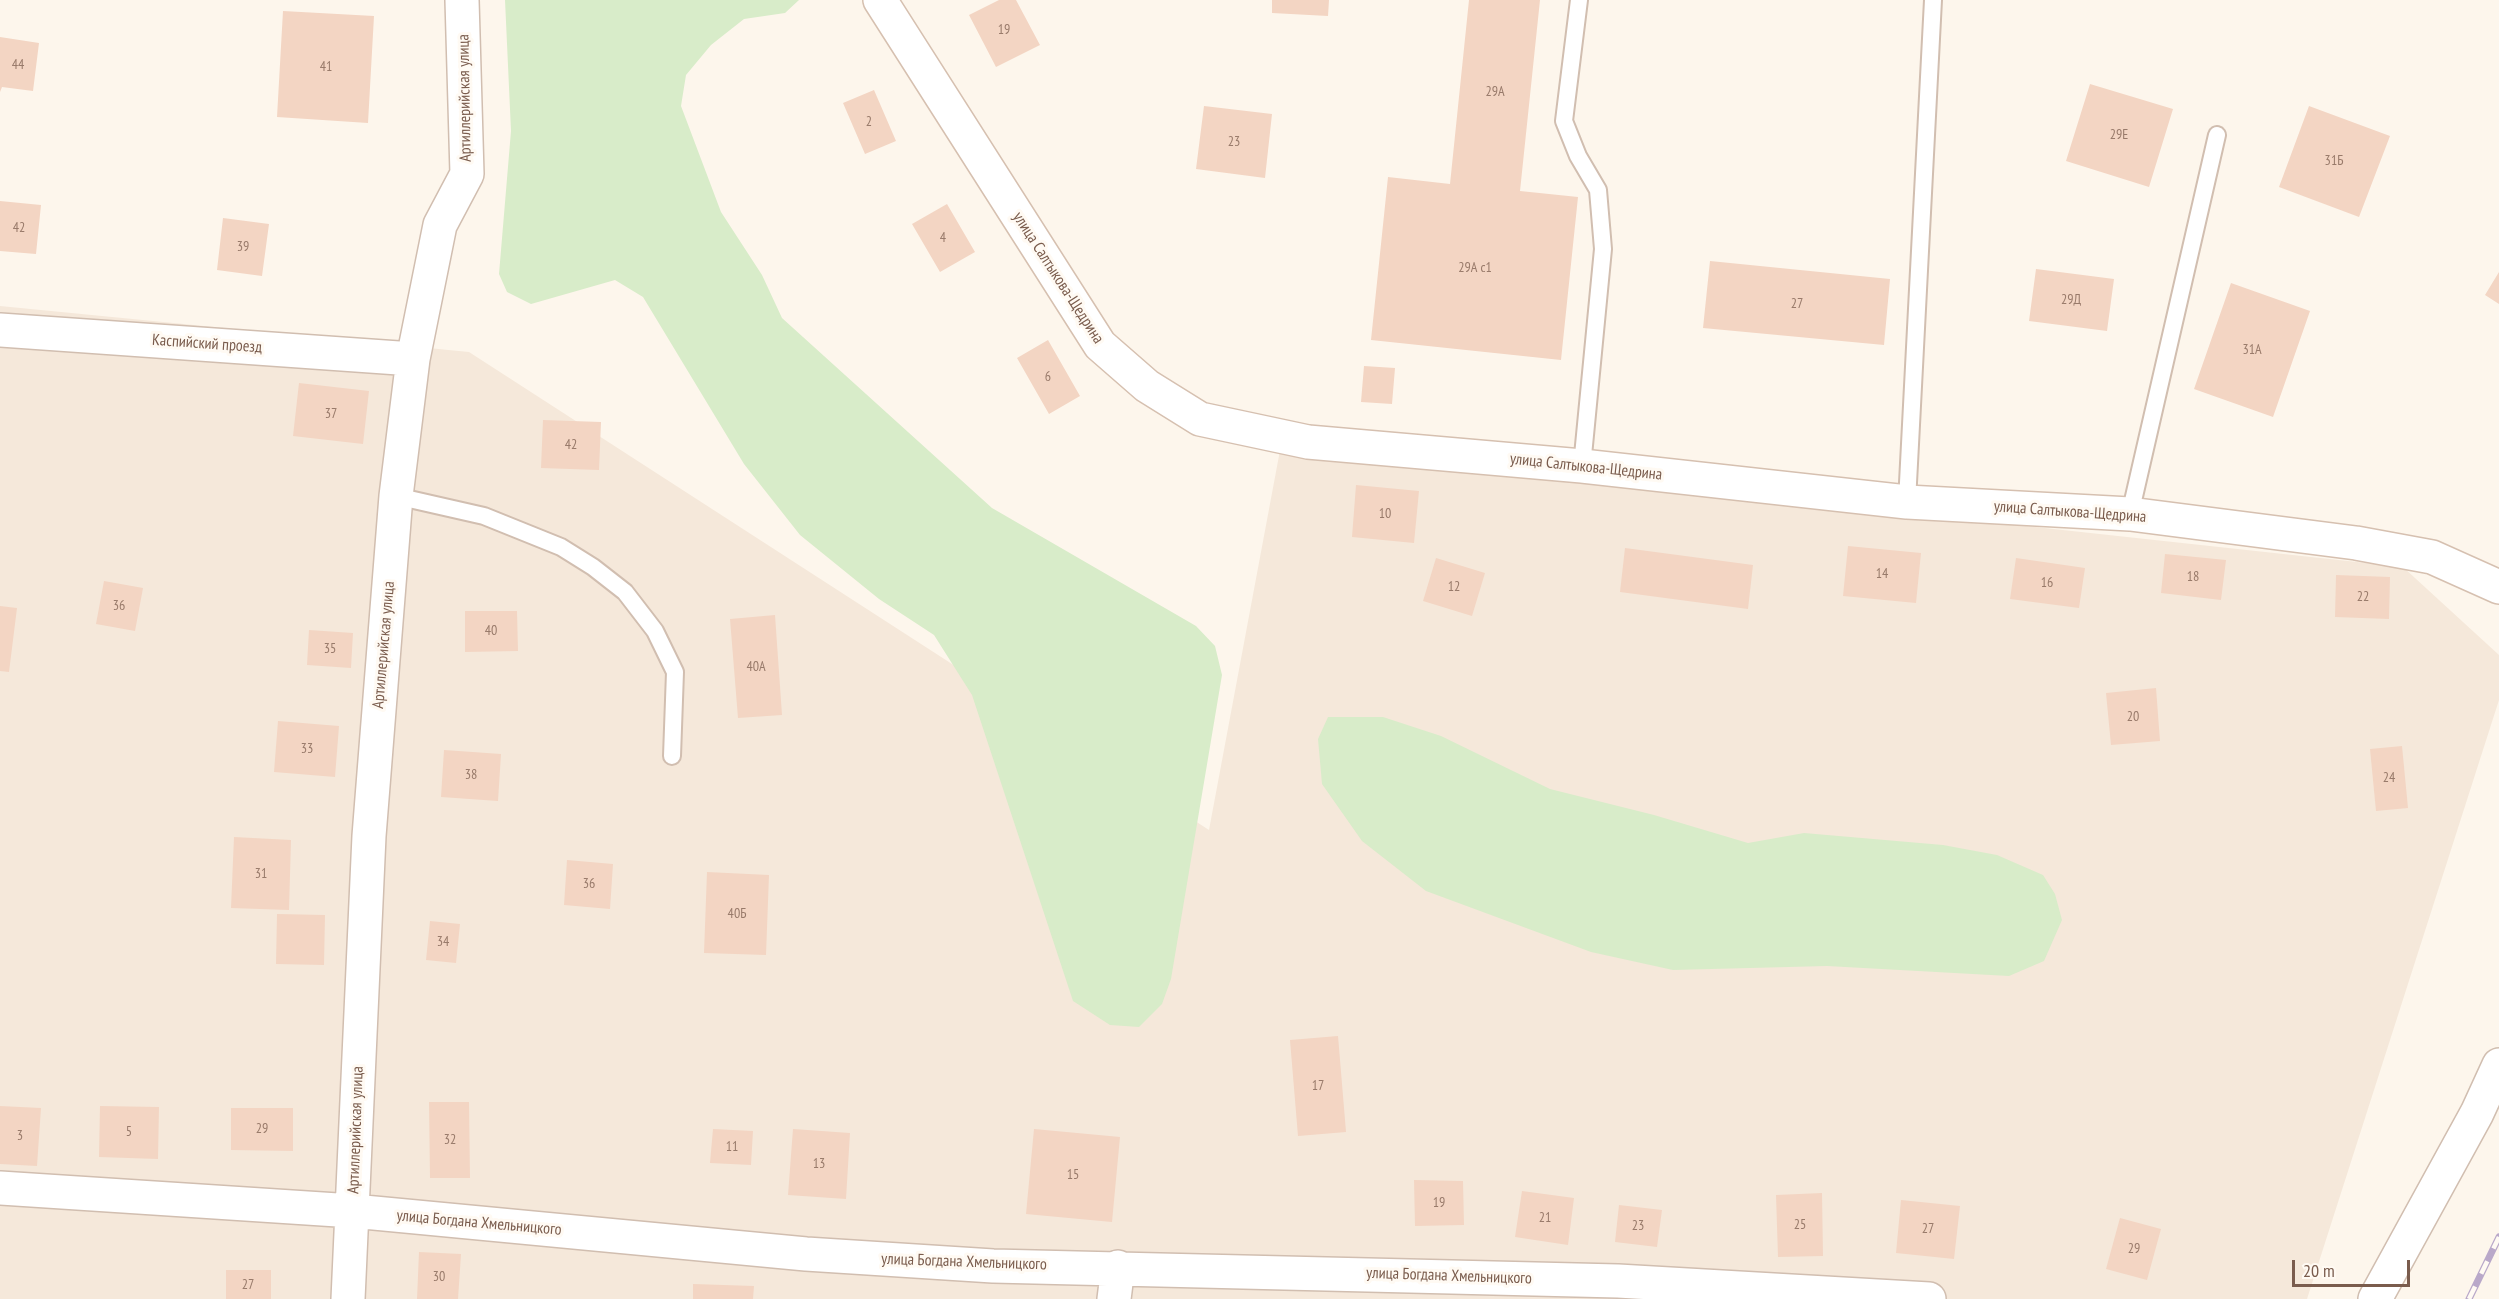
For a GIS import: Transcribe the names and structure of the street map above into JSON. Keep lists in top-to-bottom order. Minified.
{"streets":{"street":["Артиллерийская улица","улица Салтыкова-Щедрина","Каспийский проезд","улица Богдана Хмельницкого"]},"crossings":[["Артиллерийская улица","Каспийский проезд"],["Артиллерийская улица","улица Богдана Хмельницкого"]],"house_numbers":["19","44","41","29А","2","29Е","23","31Б","42","4","39","29А с1","29Д","27","31А","6","37","42","10","14","18","16","12","22","36","40","35","40А","20","33","38","24","31","36","40Б","34","17","29","5","3","32","11","13","15","19","21","25","23","27","29","30","27"],"scale_bar":"20 m"}
